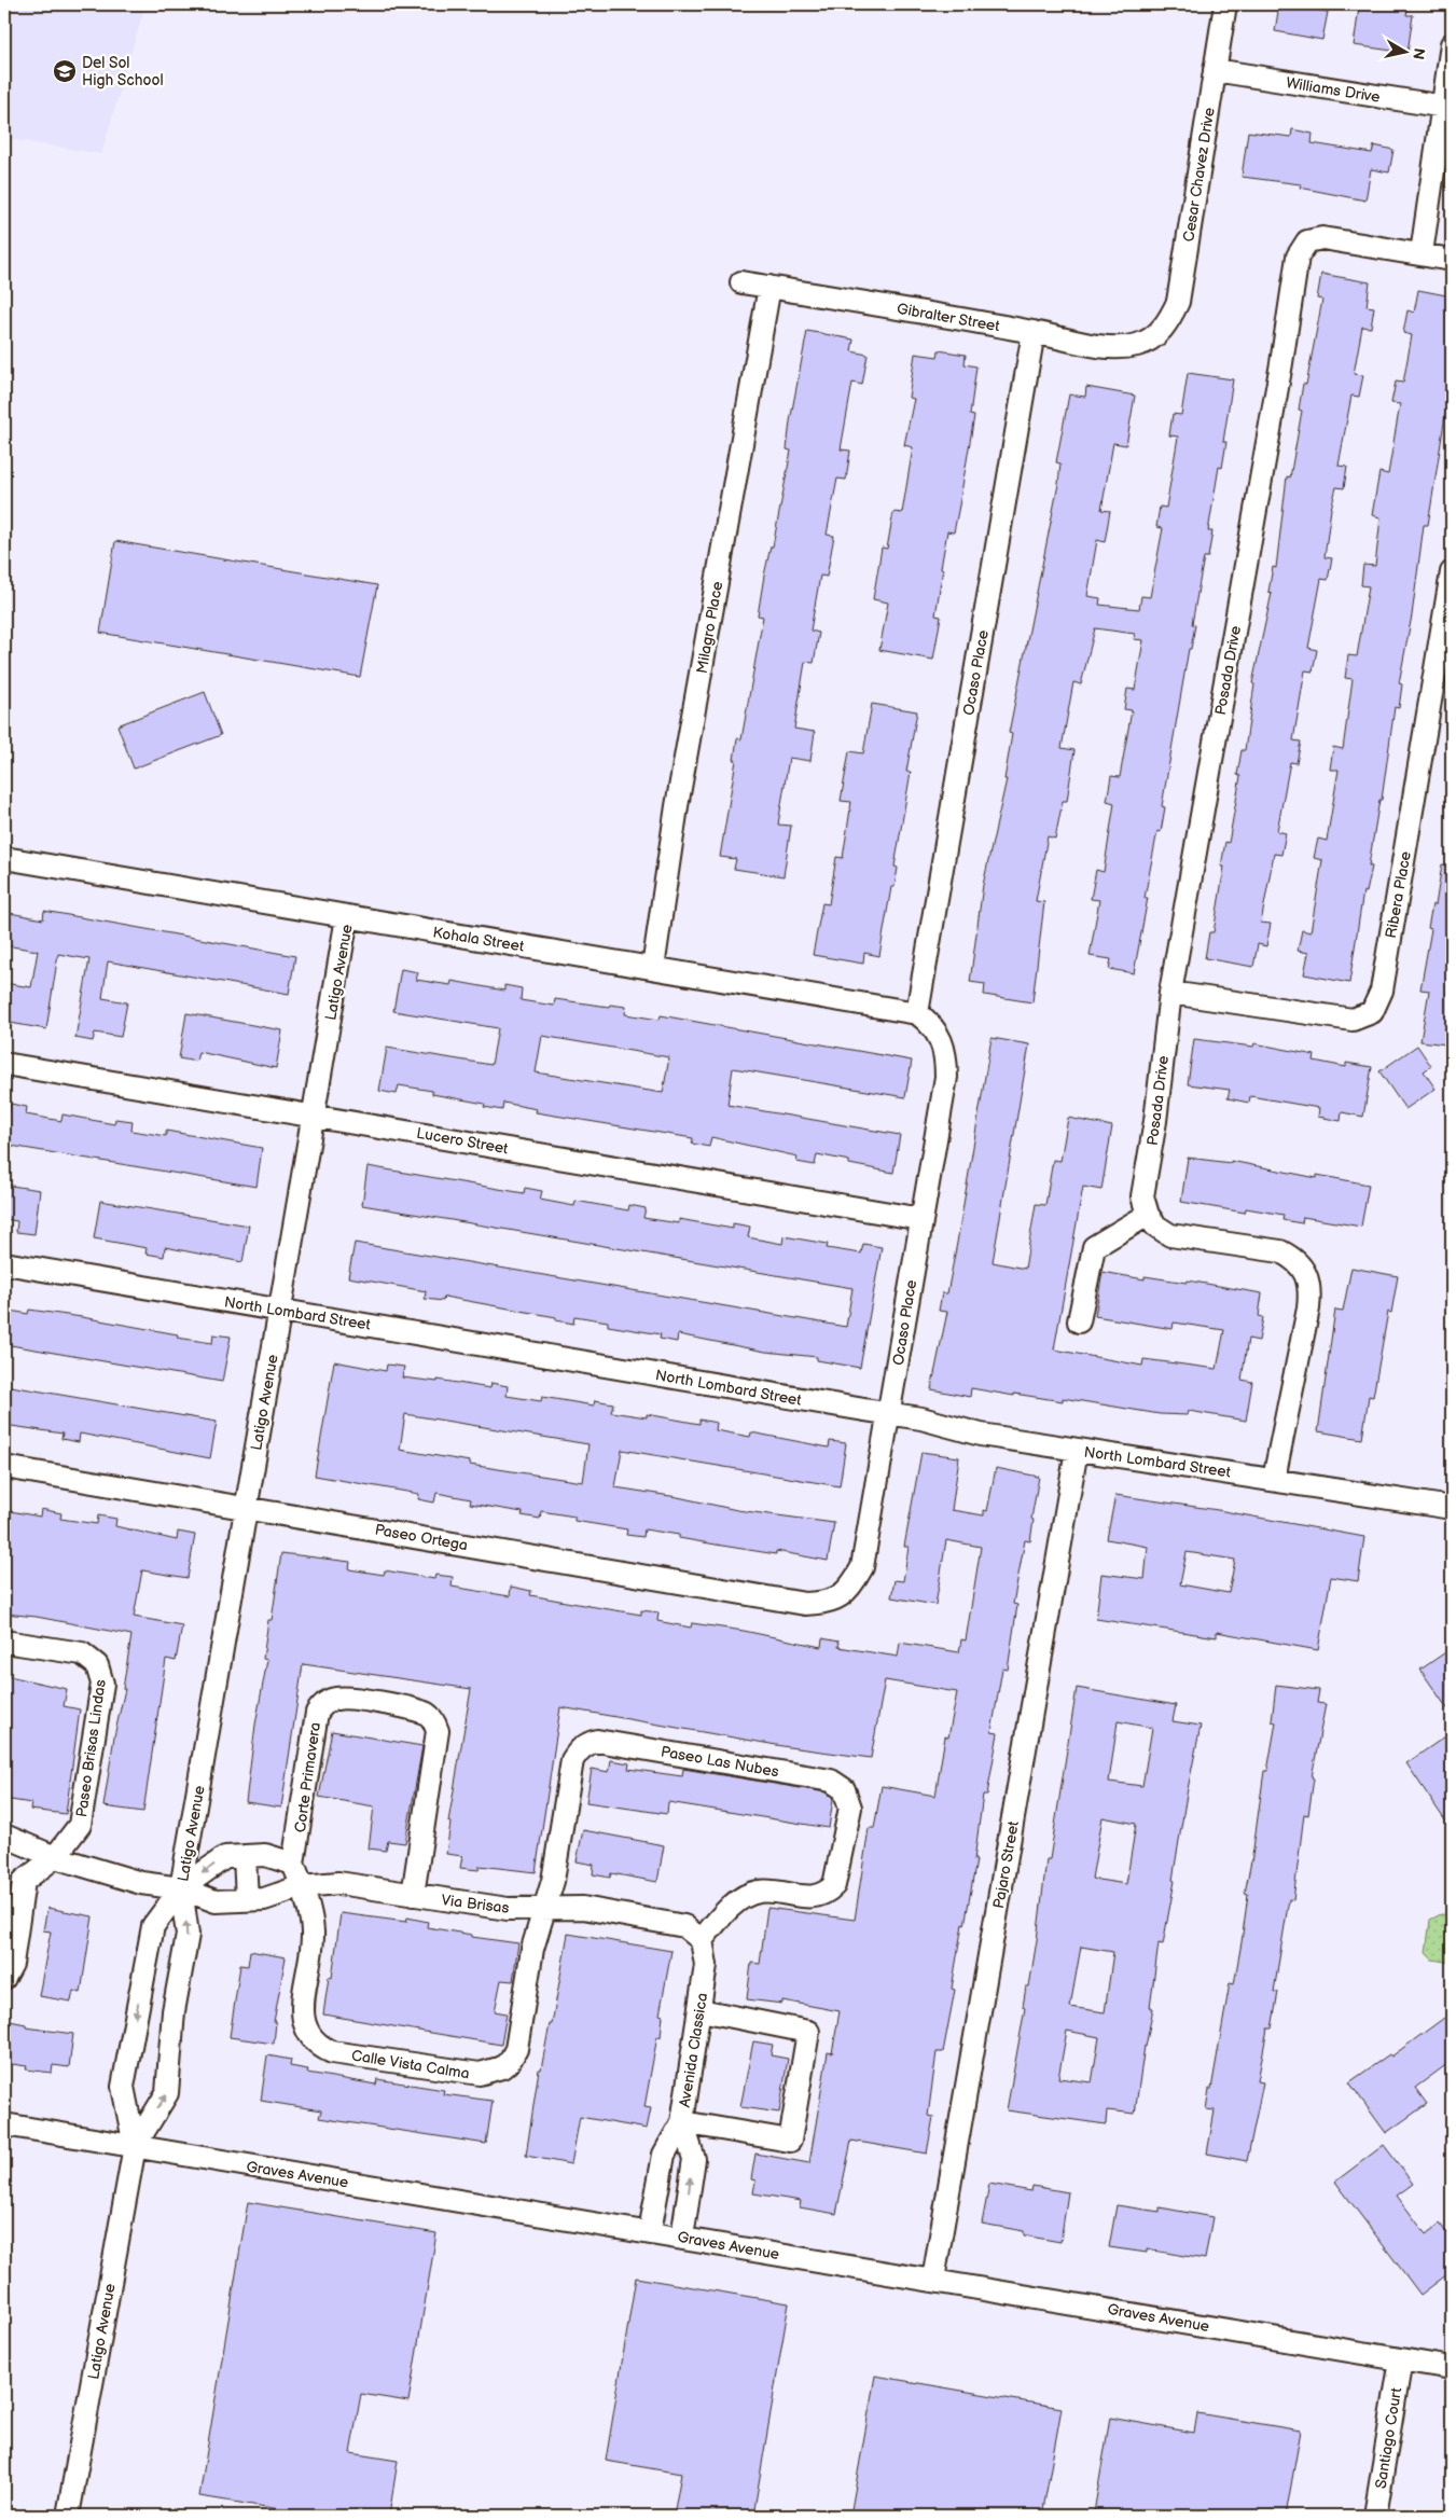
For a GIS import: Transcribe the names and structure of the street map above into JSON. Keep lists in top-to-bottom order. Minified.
{"streets":{"street":["Williams Drive","Cesar Chavez Drive","Gibralter Street","Milagro Place","Posada Drive","Ocaso Place","Ribera Place","Kohala Street","Latigo Avenue","Lucero Street","North Lombard Street","Paseo Ortega","Paseo Brisas Lindas","Paseo Las Nubes","Corte Primavera","Pajaro Street","Via Brisas","Avenida Classica","Calle Vista Calma","Graves Avenue","Santiago Court"]},"crossings":[["Williams Drive","Cesar Chavez Drive"],["Cesar Chavez Drive","Gibralter Street"],["Gibralter Street","Milagro Place"],["Gibralter Street","Ocaso Place"],["Milagro Place","Kohala Street"],["Posada Drive","Ribera Place"],["Ocaso Place","Kohala Street"],["Ocaso Place","Lucero Street"],["Ocaso Place","North Lombard Street"],["Ocaso Place","Paseo Ortega"],["Kohala Street","Latigo Avenue"],["Latigo Avenue","Lucero Street"],["Latigo Avenue","North Lombard Street"],["Latigo Avenue","Paseo Ortega"],["Latigo Avenue","Via Brisas"],["Latigo Avenue","Graves Avenue"],["North Lombard Street","Pajaro Street"],["Paseo Brisas Lindas","Via Brisas"],["Paseo Las Nubes","Via Brisas"],["Paseo Las Nubes","Avenida Classica"],["Paseo Las Nubes","Calle Vista Calma"],["Corte Primavera","Via Brisas"],["Corte Primavera","Calle Vista Calma"],["Pajaro Street","Graves Avenue"],["Via Brisas","Avenida Classica"],["Via Brisas","Calle Vista Calma"],["Avenida Classica","Graves Avenue"],["Graves Avenue","Santiago Court"]],"places":{"school or university":["Del Sol High School"]},"north":"right"}
